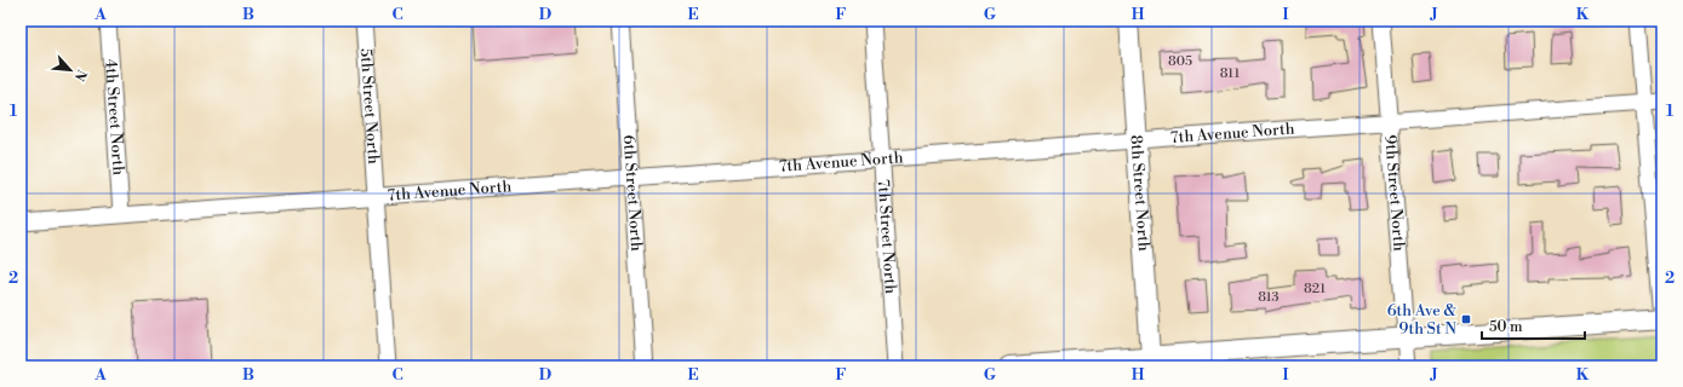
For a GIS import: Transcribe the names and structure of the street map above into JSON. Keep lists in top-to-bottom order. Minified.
{"streets":{"street":["5th Street North","4th Street North","7th Avenue North","6th Street North","8th Street North","9th Street North","7th Street North"]},"crossings":[["5th Street North","7th Avenue North"],["4th Street North","7th Avenue North"],["7th Avenue North","6th Street North"],["7th Avenue North","8th Street North"],["7th Avenue North","9th Street North"],["7th Avenue North","7th Street North"]],"places":{"transit":["6th Ave & 9th St N"]},"house_numbers":["805","811","821","813"],"scale_bar":"50 m","north":"bottom right","grid":{"columns":["A","B","C","D","E","F","G","H","I","J","K"],"rows":["1","2"]}}
